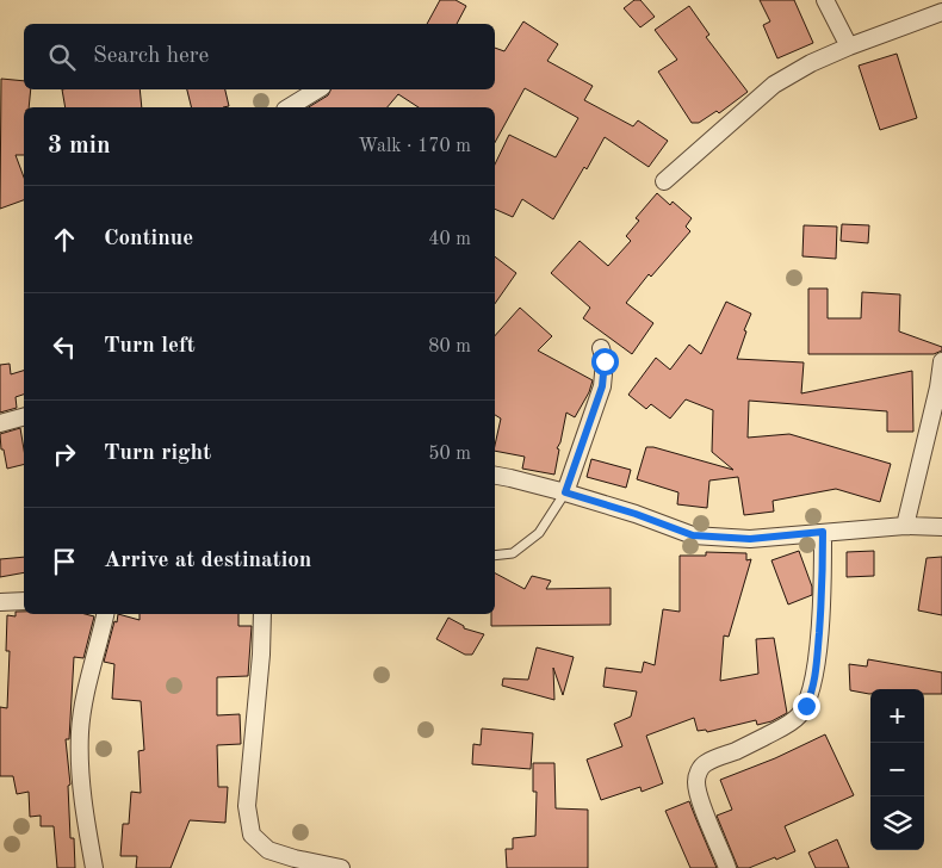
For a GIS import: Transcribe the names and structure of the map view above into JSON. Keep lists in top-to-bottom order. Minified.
{"page":{"search":"Search here","heading":["3 min","Walk · 170 m"],"list":[["Continue","40 m"],["Turn left","80 m"],["Turn right","50 m"],"Arrive at destination"],"map_buttons":["+","−"]}}
